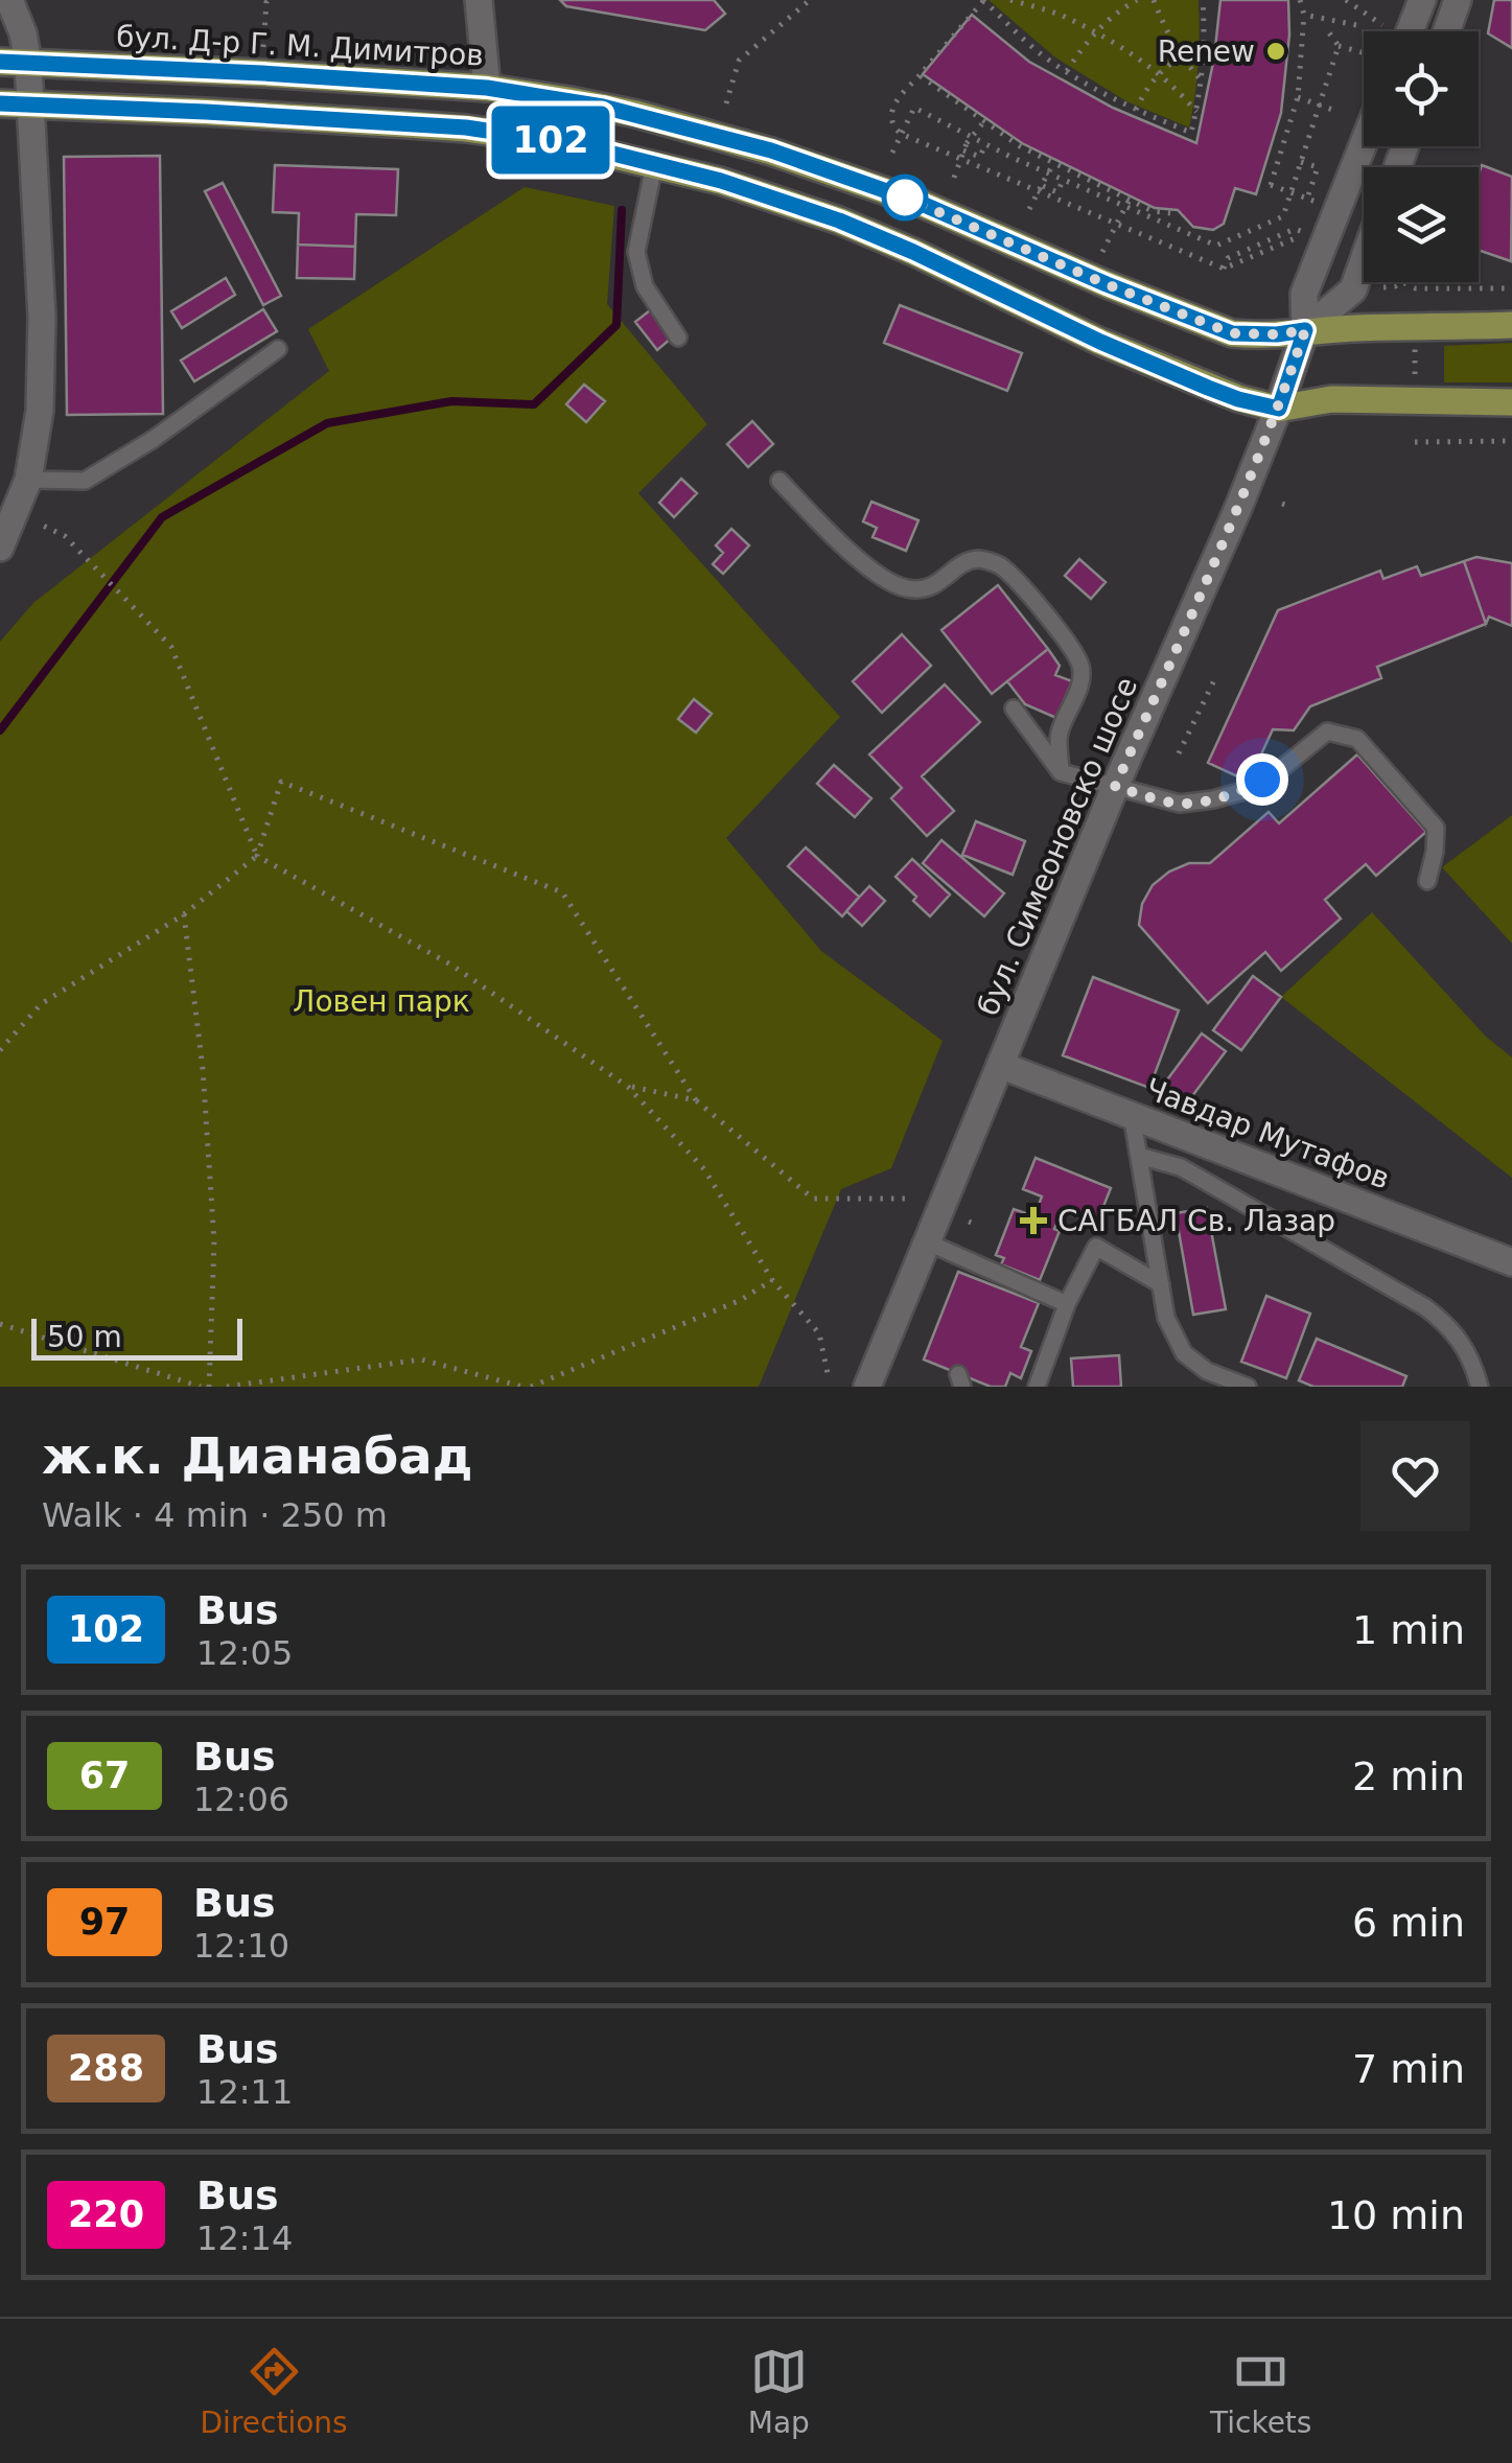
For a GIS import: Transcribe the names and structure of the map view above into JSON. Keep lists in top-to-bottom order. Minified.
{"streets":{"main road":["бул. Д-р Г. М. Димитров","бул. Симеоновско шосе","Чавдар Мутафов"]},"crossings":[["бул. Д-р Г. М. Димитров","бул. Симеоновско шосе"],["бул. Симеоновско шосе","Чавдар Мутафов"]],"parks":["Ловен парк"],"places":{"other":["Renew"],"health":["САГБАЛ Св. Лазар"]},"lines":["bus line 102"],"scale_bar":"50 m","page":{"on_map":"102","scale":"50 m","heading":["ж.к. Дианабад","Walk · 4 min · 250 m"],"list":[{"mark":"102","name":"Bus","note":"12:05","value":"1 min"},{"mark":"67","name":"Bus","note":"12:06","value":"2 min"},{"mark":"97","name":"Bus","note":"12:10","value":"6 min"},{"mark":"288","name":"Bus","note":"12:11","value":"7 min"},{"mark":"220","name":"Bus","note":"12:14","value":"10 min"}],"tabs":["Directions","Map","Tickets"]}}
